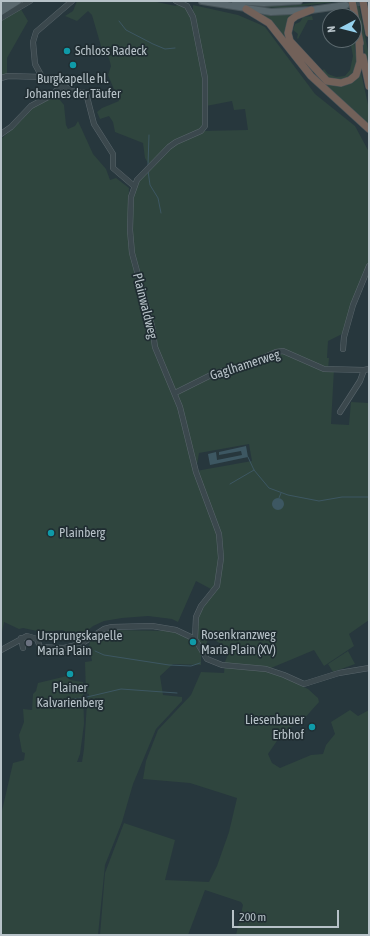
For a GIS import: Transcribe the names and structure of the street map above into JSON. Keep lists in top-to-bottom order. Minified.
{"streets":{"street":["Plainwaldweg","Gaglhamerweg"]},"crossings":[["Plainwaldweg","Gaglhamerweg"]],"places":["Schloss Radeck","Burgkapelle hl. Johannes der Täufer","Plainberg","Rosenkranzweg Maria Plain (XV)","Ursprungskapelle Maria Plain","Plainer Kalvarienberg","Liesenbauer Erbhof"],"scale_bar":"200 m","north":"left"}
